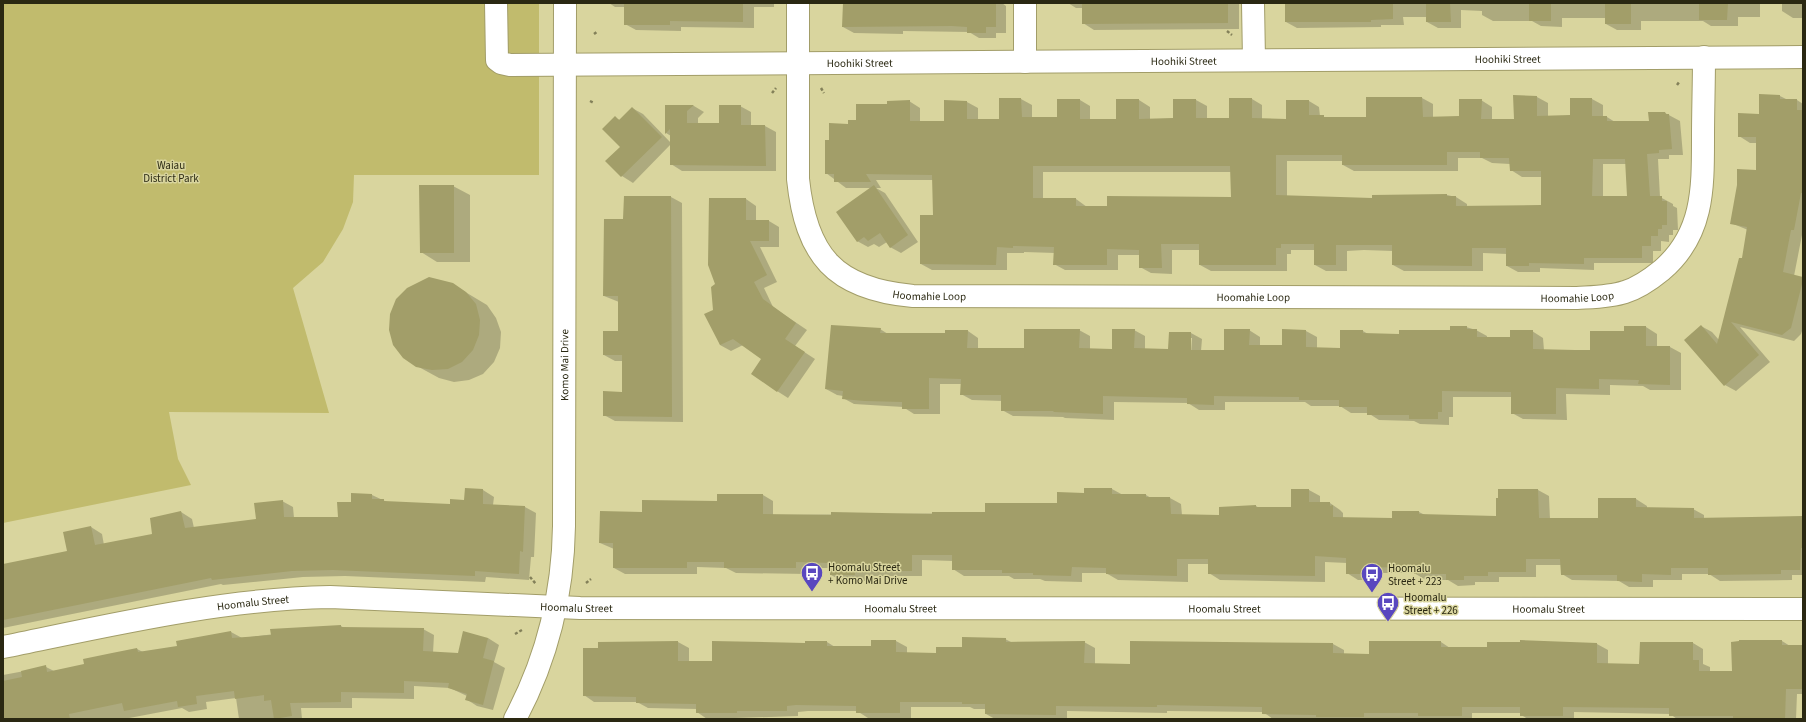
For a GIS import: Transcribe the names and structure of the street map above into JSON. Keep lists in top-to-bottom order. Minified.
{"streets":{"street":["Hoohiki Street","Hoomahie Loop","Komo Mai Drive","Hoomalu Street"]},"crossings":[["Hoohiki Street","Hoomahie Loop"],["Hoohiki Street","Komo Mai Drive"],["Komo Mai Drive","Hoomalu Street"]],"parks":["Waiau District Park"],"places":{"bus stop":["Hoomalu Street + Komo Mai Drive","Hoomalu Street + 223","Hoomalu Street + 226"]}}
